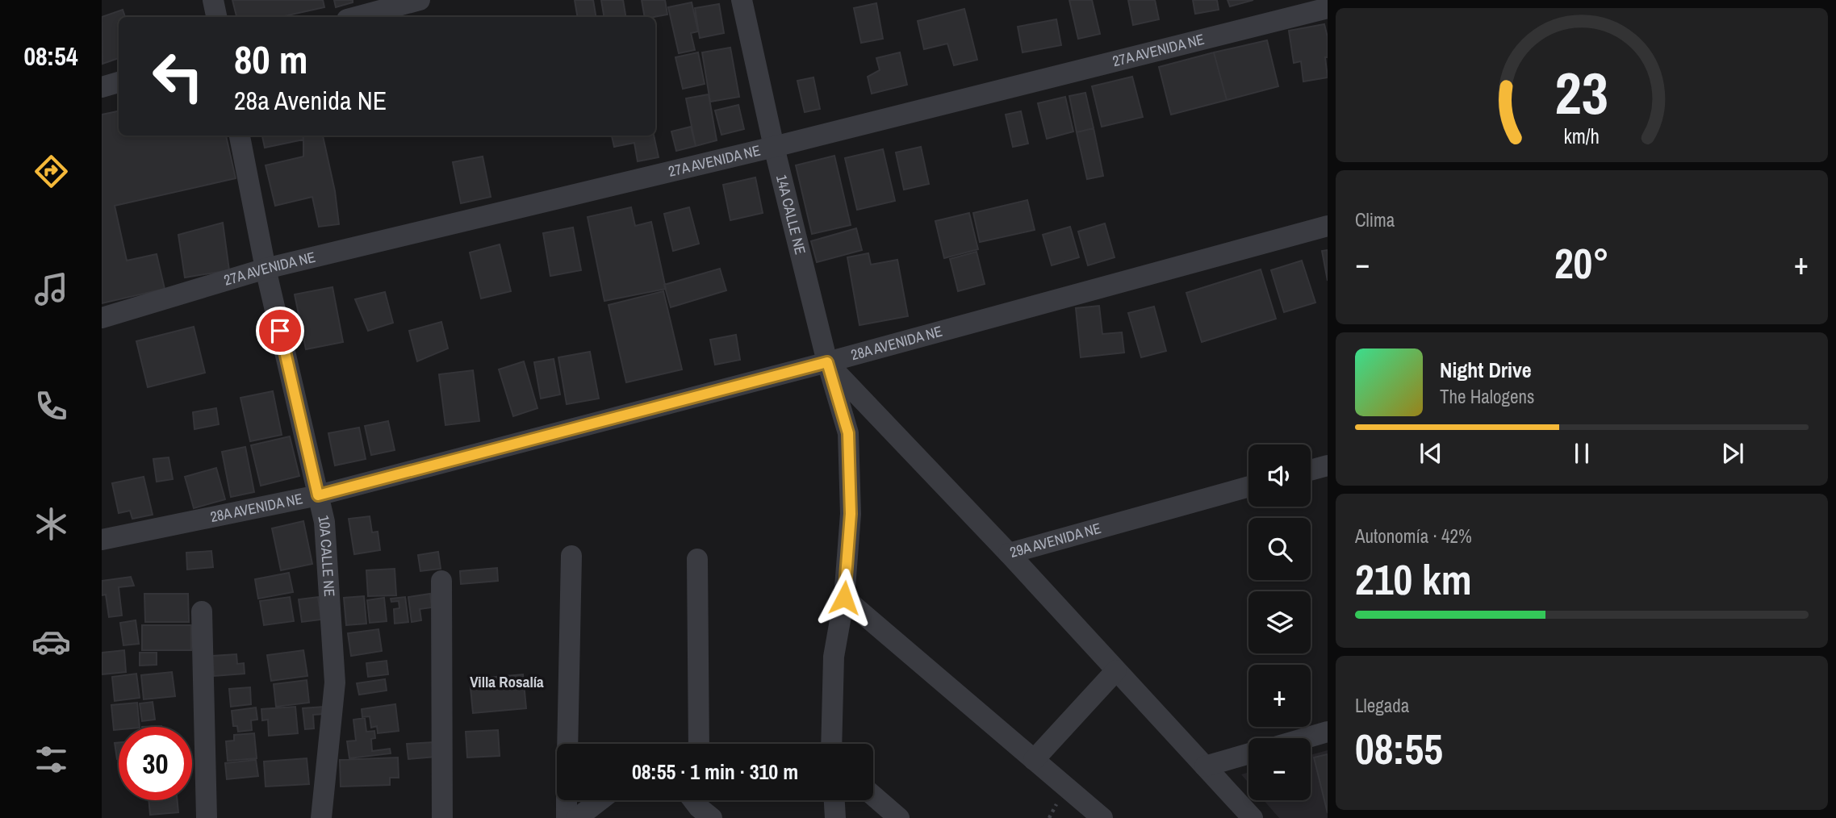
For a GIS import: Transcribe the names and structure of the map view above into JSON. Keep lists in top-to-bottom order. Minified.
{"streets":{"street":["27A AVENIDA NE","14A CALLE NE","28A AVENIDA NE","29A AVENIDA NE","10A CALLE NE"]},"crossings":[["27A AVENIDA NE","14A CALLE NE"],["27A AVENIDA NE","10A CALLE NE"],["14A CALLE NE","28A AVENIDA NE"],["14A CALLE NE","29A AVENIDA NE"],["28A AVENIDA NE","29A AVENIDA NE"],["28A AVENIDA NE","10A CALLE NE"]],"districts":["Villa Rosalía"],"page":{"tabs":"08:54","turn":["80 m","28a Avenida NE"],"tile":["Clima",["Autonomía · 42%","210 km"],["Llegada","08:55"]],"heat":["−","20°","+"],"song":["Night Drive","The Halogens"],"map_buttons":["+","−"],"limit":"30","trip":"08:55 · 1 min · 310 m","gauge":["23","km/h"]}}
